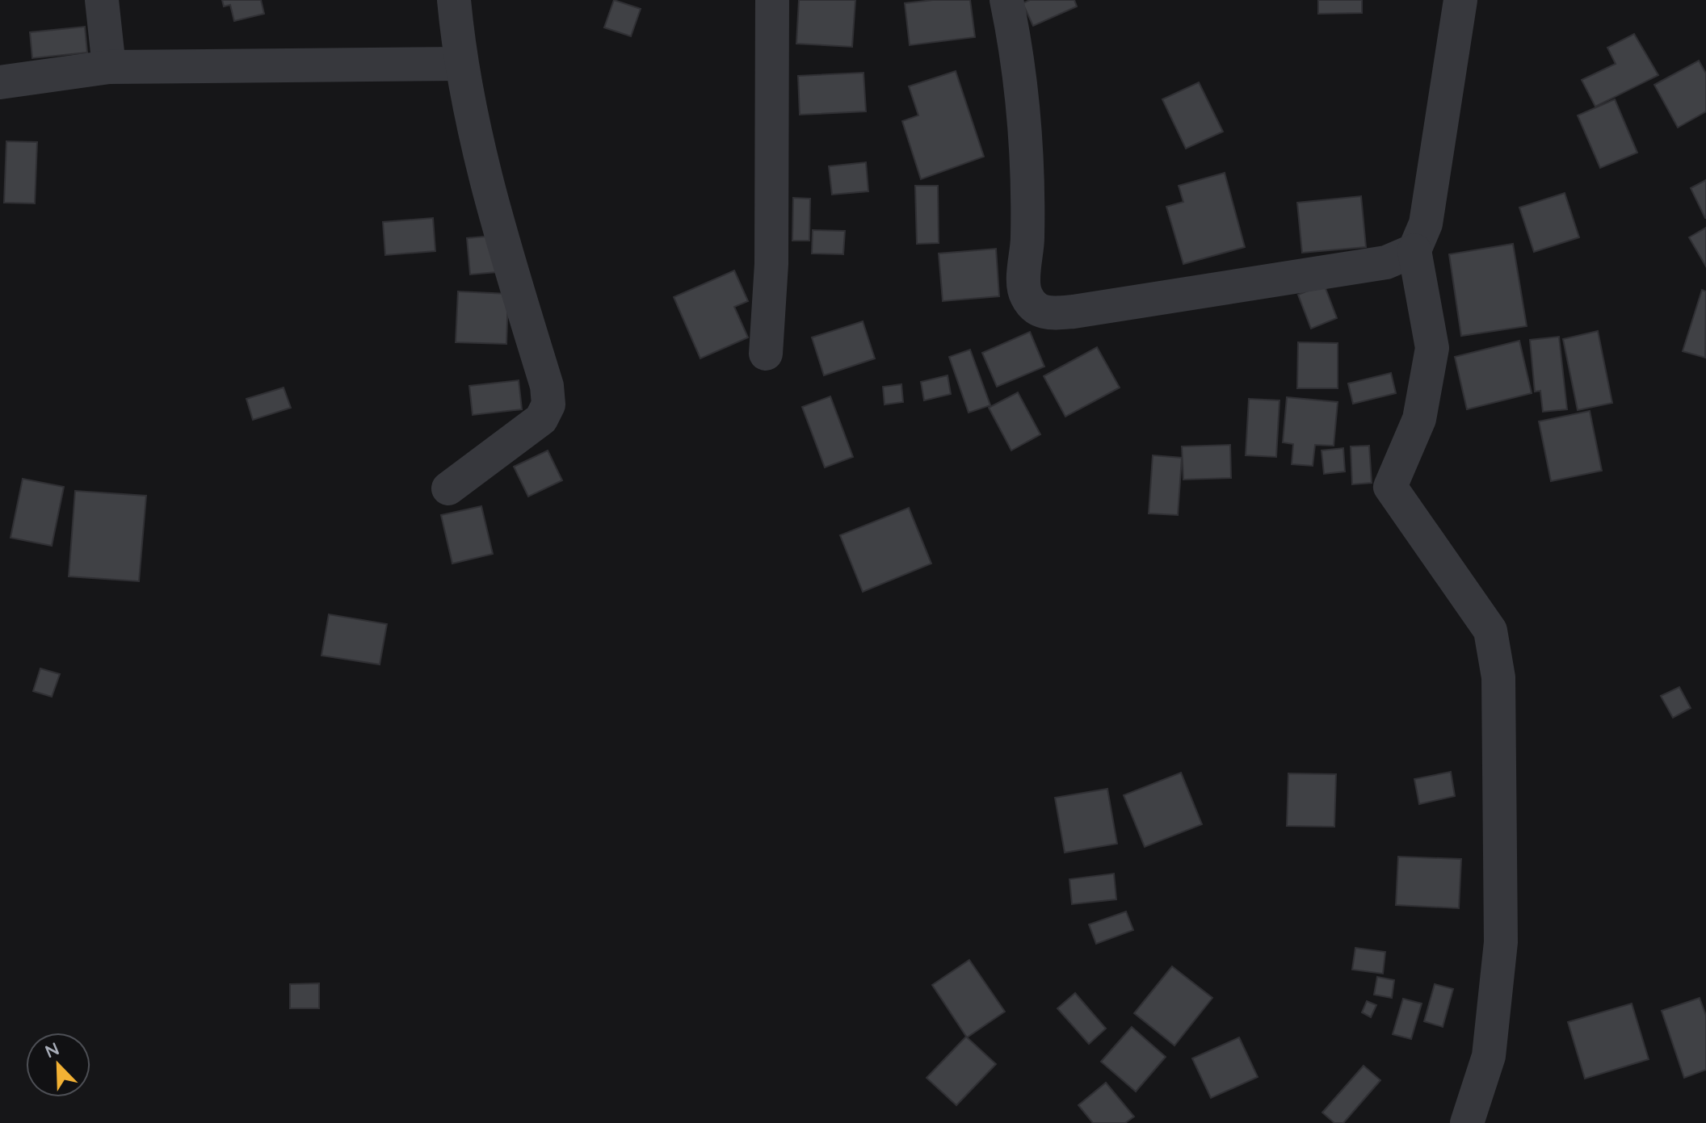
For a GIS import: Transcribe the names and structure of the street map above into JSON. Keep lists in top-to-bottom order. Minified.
{"north":"top left"}
